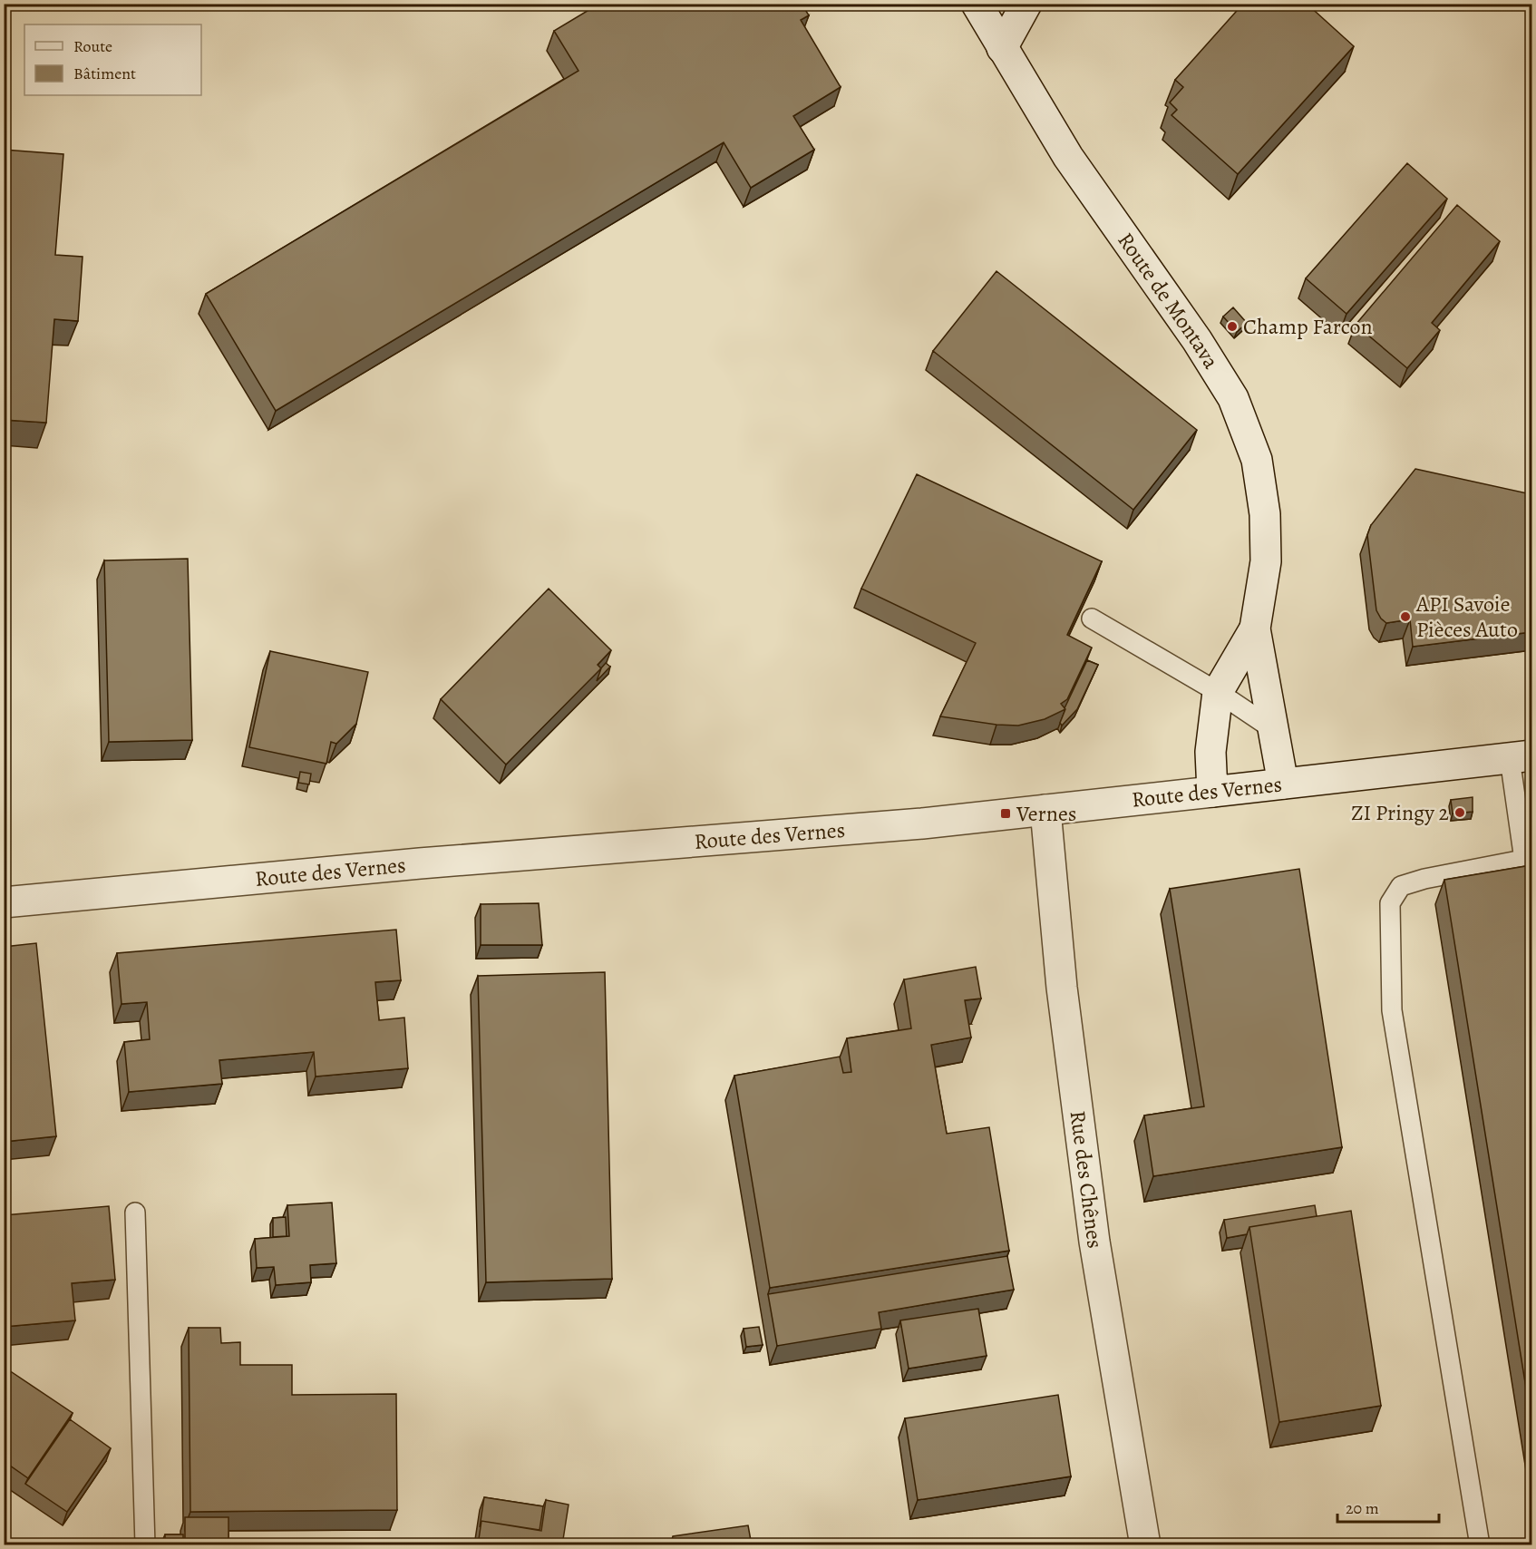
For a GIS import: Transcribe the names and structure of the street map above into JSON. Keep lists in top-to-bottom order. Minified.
{"streets":{"street":["Route de Montava","Route des Vernes","Rue des Chênes"]},"crossings":[["Route de Montava","Route des Vernes"],["Route des Vernes","Rue des Chênes"]],"places":{"other":["Champ Farcon","API Savoie Pièces Auto","ZI Pringy 2"],"transit":["Vernes"]},"legend":["Route","Bâtiment"],"scale_bar":"20 m"}
